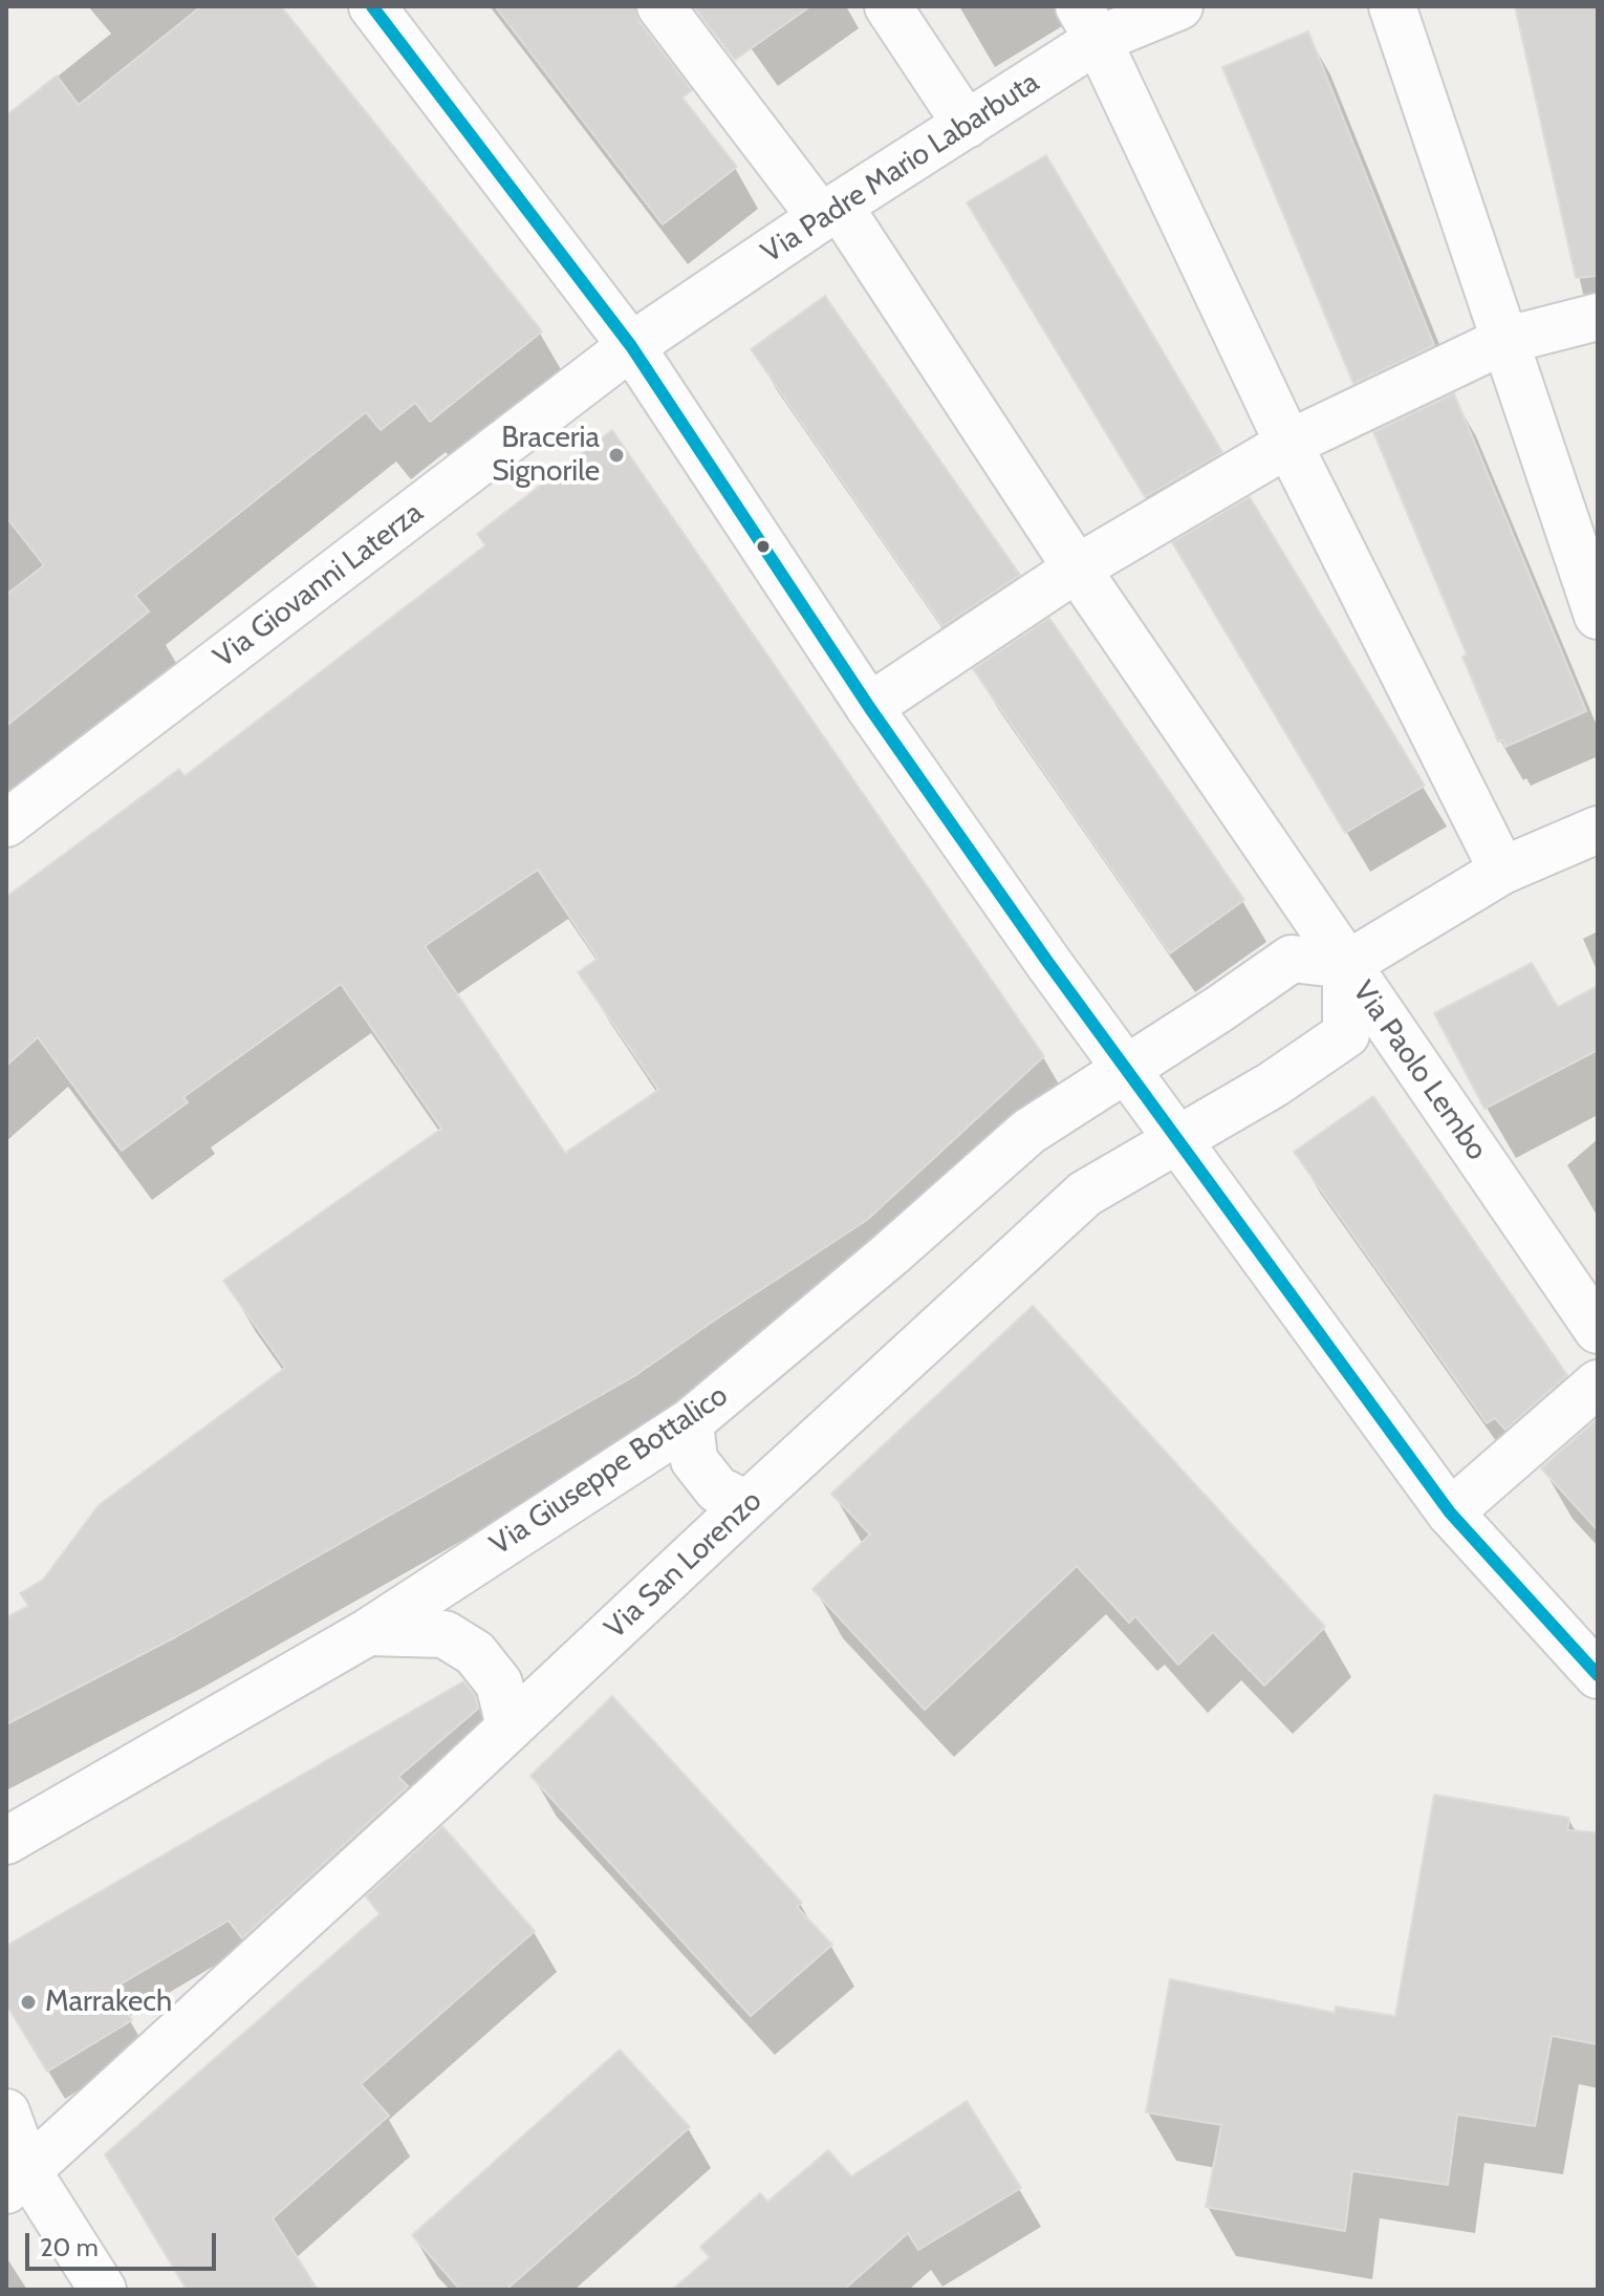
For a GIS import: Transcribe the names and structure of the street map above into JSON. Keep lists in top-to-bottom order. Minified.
{"streets":{"street":["Via Padre Mario Labarbuta","Via Giovanni Laterza","Via Paolo Lembo","Via Giuseppe Bottalico","Via San Lorenzo"]},"crossings":[["Via Padre Mario Labarbuta","Via Giovanni Laterza"],["Via Paolo Lembo","Via Giuseppe Bottalico"],["Via Paolo Lembo","Via San Lorenzo"],["Via Giuseppe Bottalico","Via San Lorenzo"]],"places":["Braceria Signorile","Marrakech"],"scale_bar":"20 m"}
